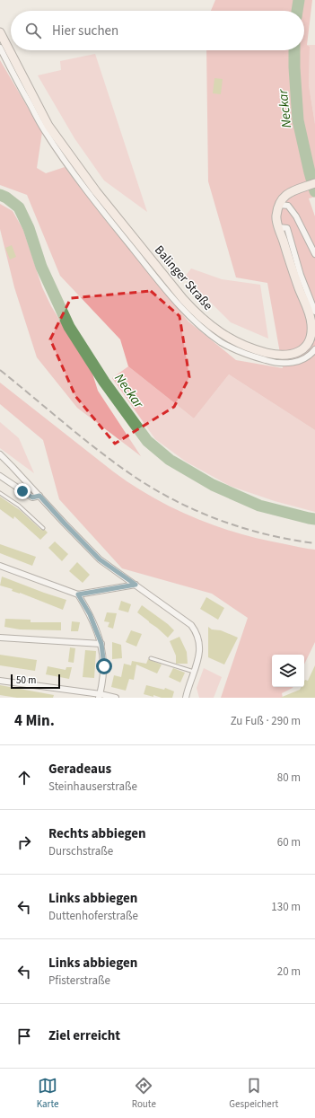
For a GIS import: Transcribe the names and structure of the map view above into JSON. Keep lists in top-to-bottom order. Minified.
{"streets":{"main road":["Balinger Straße"]},"water":["Neckar"],"scale_bar":"50 m","page":{"search":"Hier suchen","scale":"50 m","heading":["4 Min.","Zu Fuß · 290 m"],"list":[["Geradeaus","Steinhauserstraße","80 m"],["Rechts abbiegen","Durschstraße","60 m"],["Links abbiegen","Duttenhoferstraße","130 m"],["Links abbiegen","Pfisterstraße","20 m"],"Ziel erreicht"],"nav":["Karte","Route","Gespeichert"]}}
